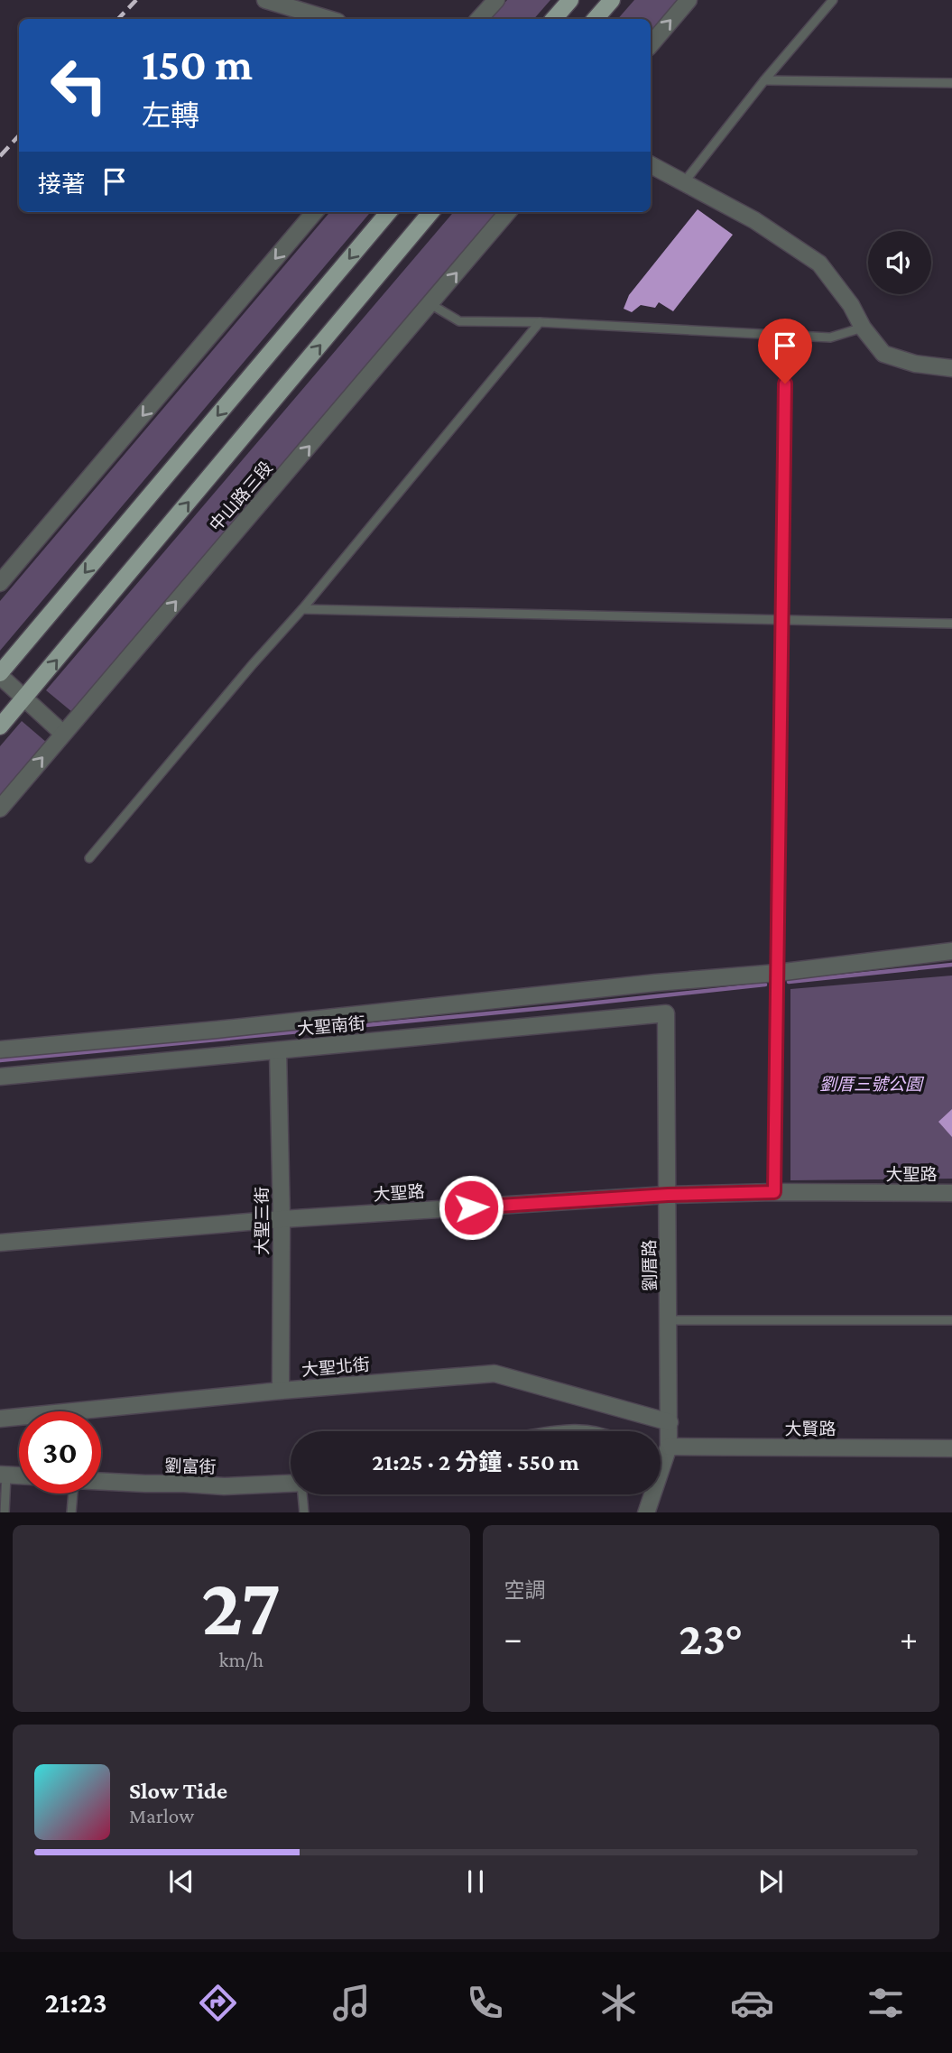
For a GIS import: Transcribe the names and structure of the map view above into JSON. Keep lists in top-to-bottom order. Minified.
{"streets":{"main road":["中山路三段"],"street":["大聖南街","大聖路","大聖三街","劉厝路","大聖北街","大賢路","劉富街"]},"crossings":[["大聖南街","大聖三街"],["大聖南街","劉厝路"],["大聖路","大聖三街"],["大聖路","劉厝路"],["大聖三街","大聖北街"],["劉厝路","大聖北街"],["劉厝路","大賢路"]],"parks":["劉厝三號公園"],"page":{"turn":["150 m","左轉"],"then":"接著","limit":"30","trip":"21:25 · 2 分鐘 · 550 m","tile":[["27","km/h"],"空調"],"heat":["−","23°","+"],"song":["Slow Tide","Marlow"],"tabs":"21:23"}}
